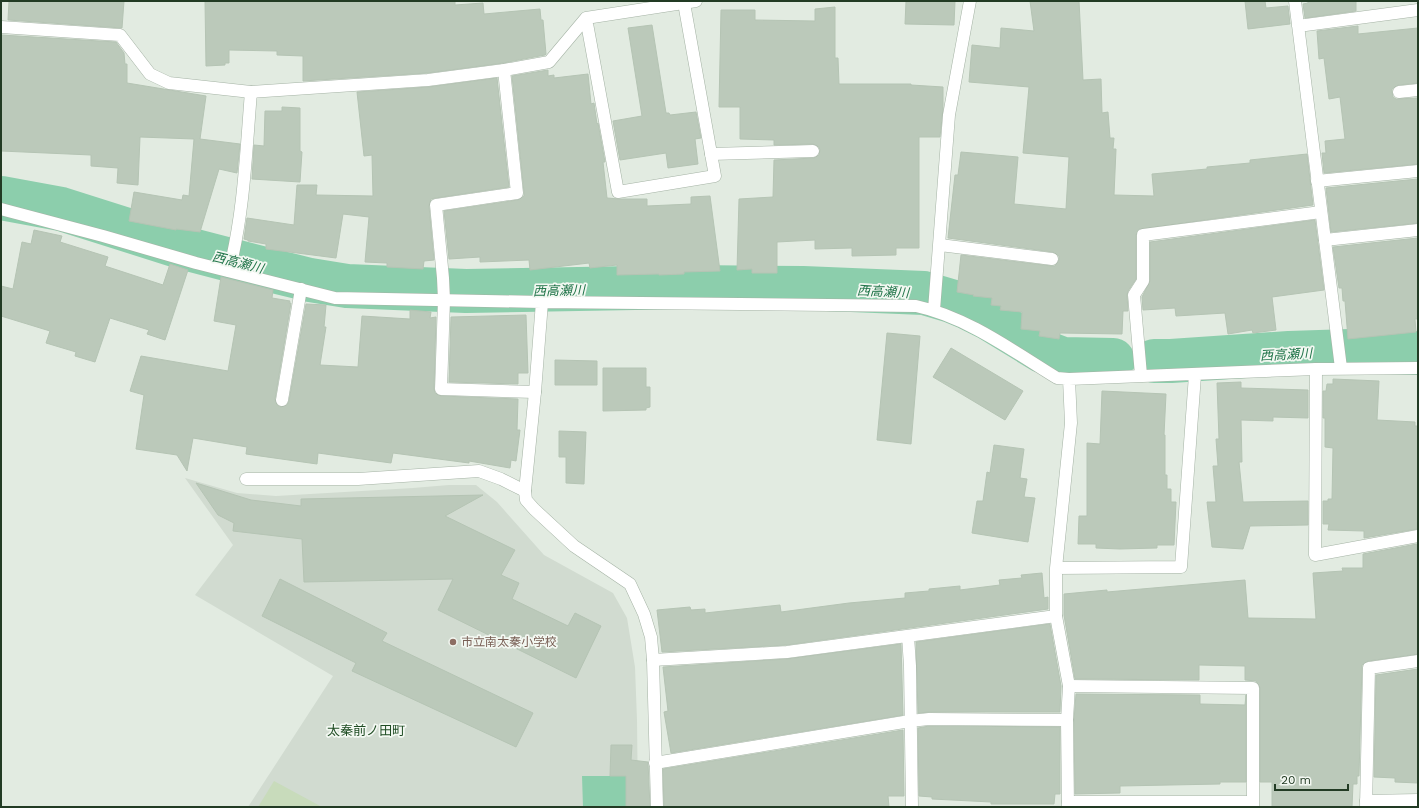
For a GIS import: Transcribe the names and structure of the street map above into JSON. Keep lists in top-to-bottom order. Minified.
{"districts":["太秦前ノ田町"],"water":["西高瀬川"],"places":["市立南太秦小学校"],"scale_bar":"20 m"}
